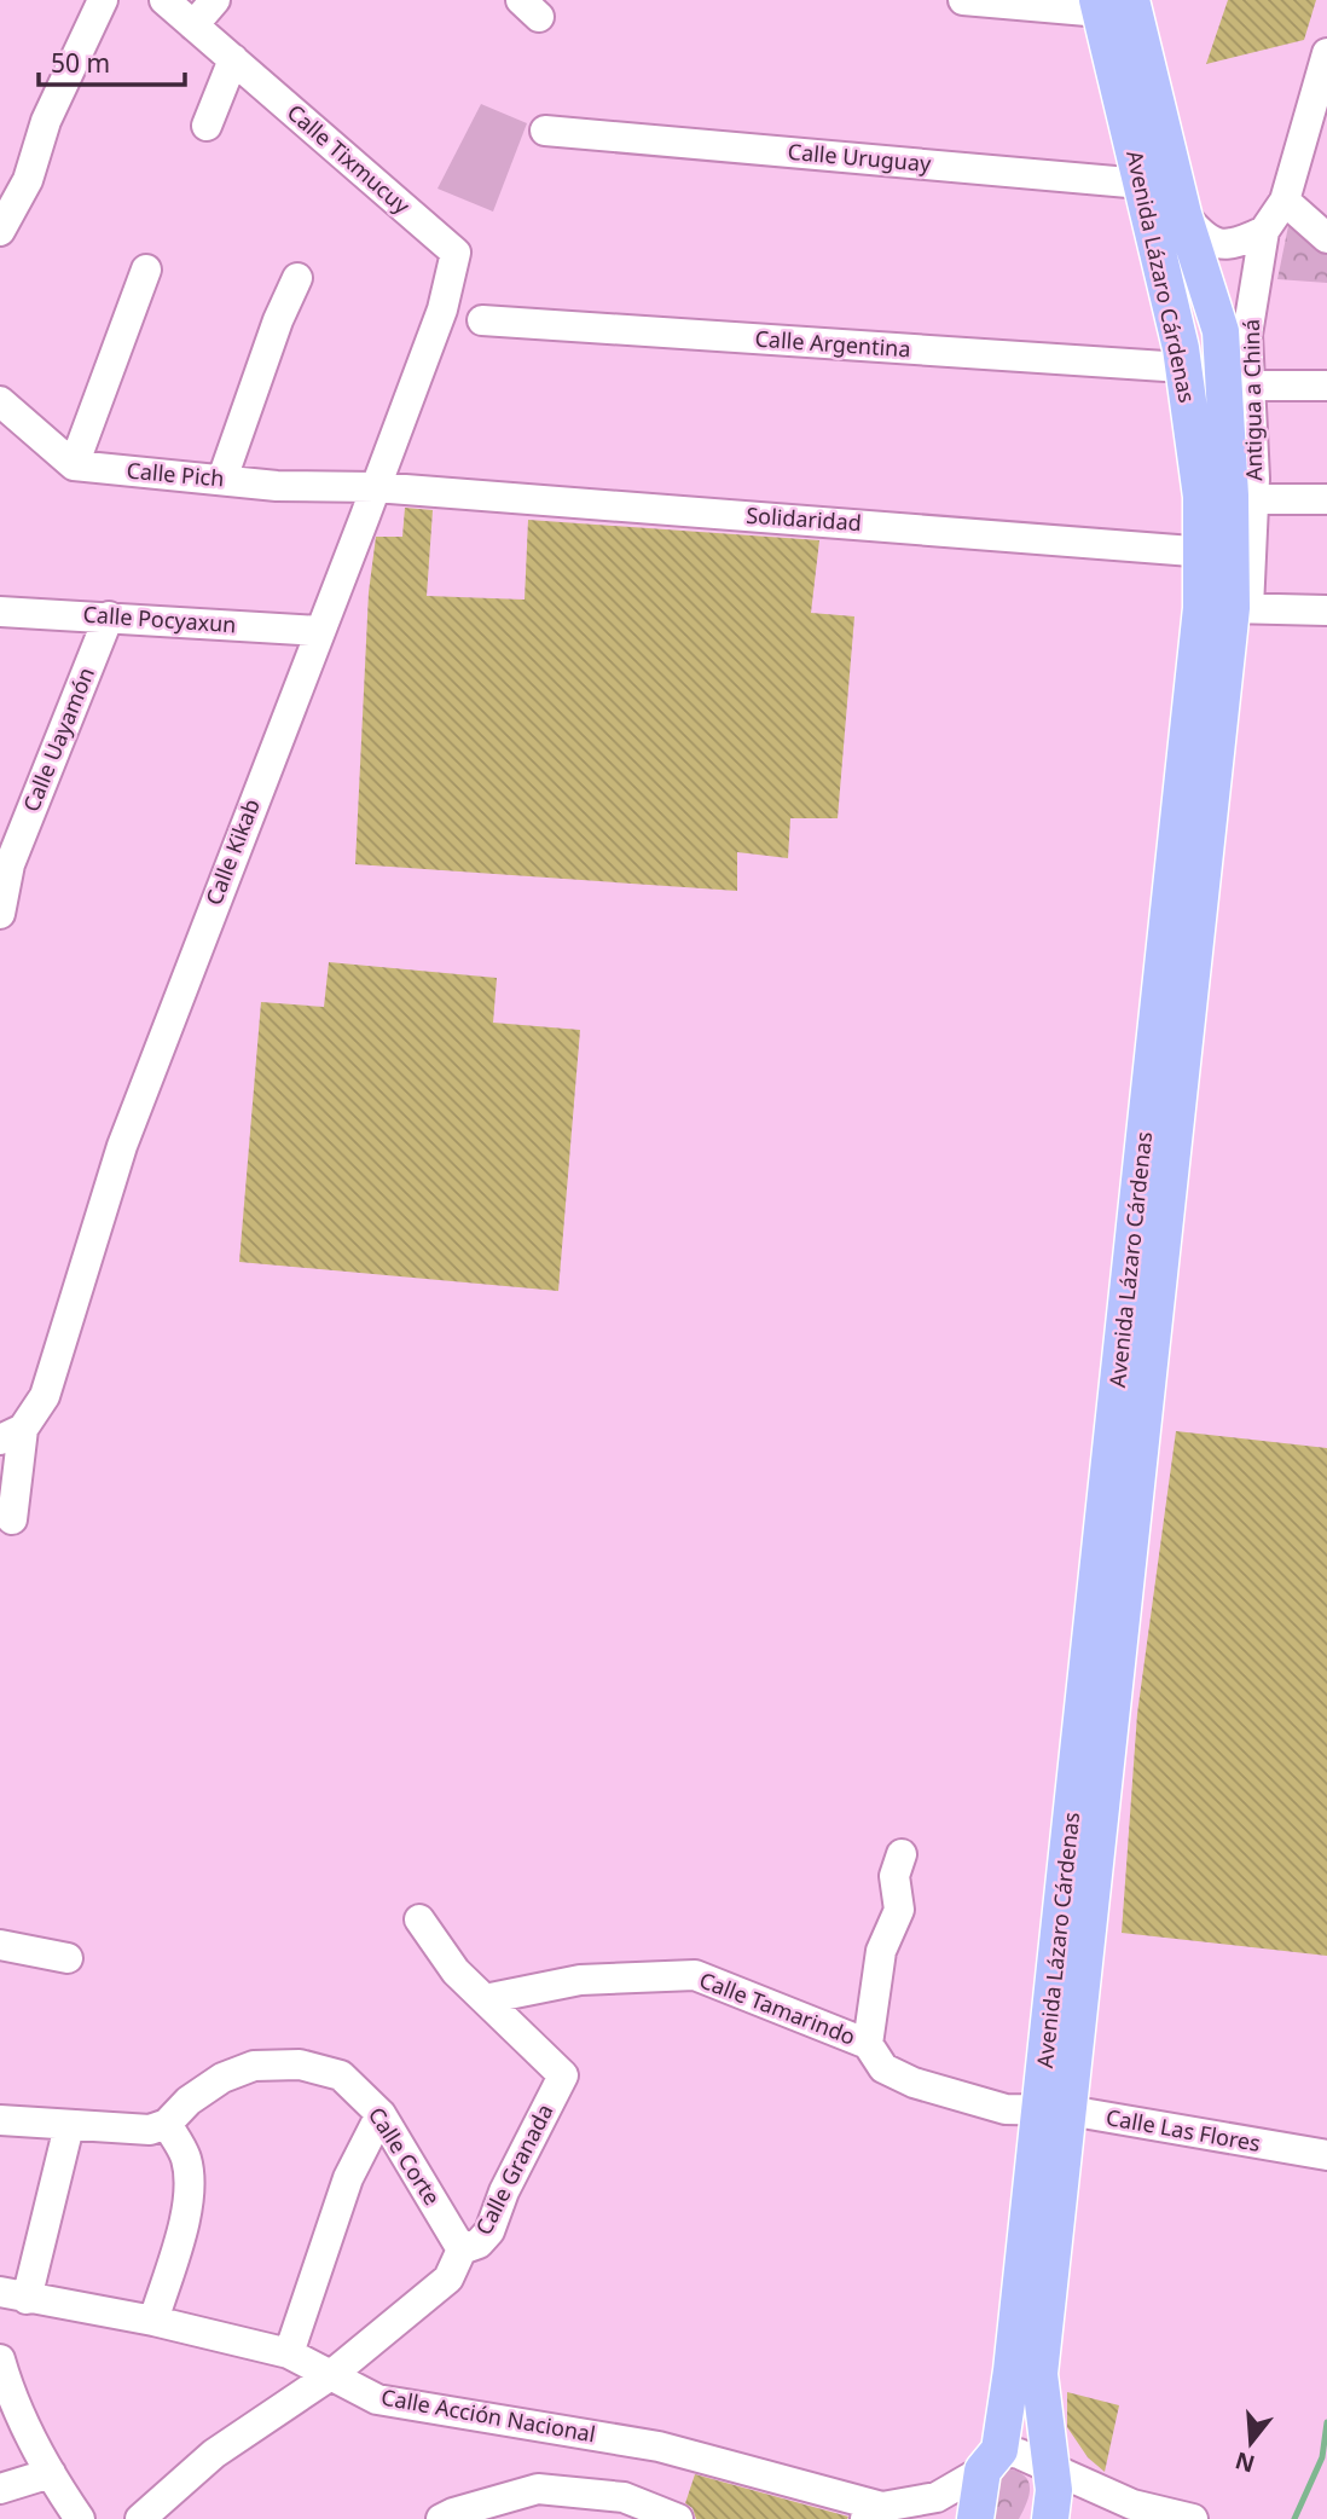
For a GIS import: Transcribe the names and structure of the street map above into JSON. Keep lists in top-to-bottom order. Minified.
{"streets":{"main road":["Avenida Lázaro Cárdenas"],"street":["Calle Uruguay","Calle Tixmucuy","Calle Argentina","Antigua a Chiná","Calle Pich","Solidaridad","Calle Pocyaxun","Calle Uayamón","Calle Kikab","Calle Tamarindo","Calle Las Flores","Calle Corte","Calle Granada","Calle Acción Nacional"]},"crossings":[["Calle Uruguay","Avenida Lázaro Cárdenas"],["Calle Tixmucuy","Calle Kikab"],["Avenida Lázaro Cárdenas","Calle Argentina"],["Avenida Lázaro Cárdenas","Antigua a Chiná"],["Avenida Lázaro Cárdenas","Solidaridad"],["Avenida Lázaro Cárdenas","Calle Tamarindo"],["Avenida Lázaro Cárdenas","Calle Las Flores"],["Calle Pich","Solidaridad"],["Calle Pich","Calle Kikab"],["Solidaridad","Calle Kikab"],["Calle Pocyaxun","Calle Uayamón"],["Calle Pocyaxun","Calle Kikab"],["Calle Tamarindo","Calle Las Flores"],["Calle Tamarindo","Calle Granada"],["Calle Corte","Calle Granada"],["Calle Granada","Calle Acción Nacional"]],"scale_bar":"50 m","north":"bottom"}
